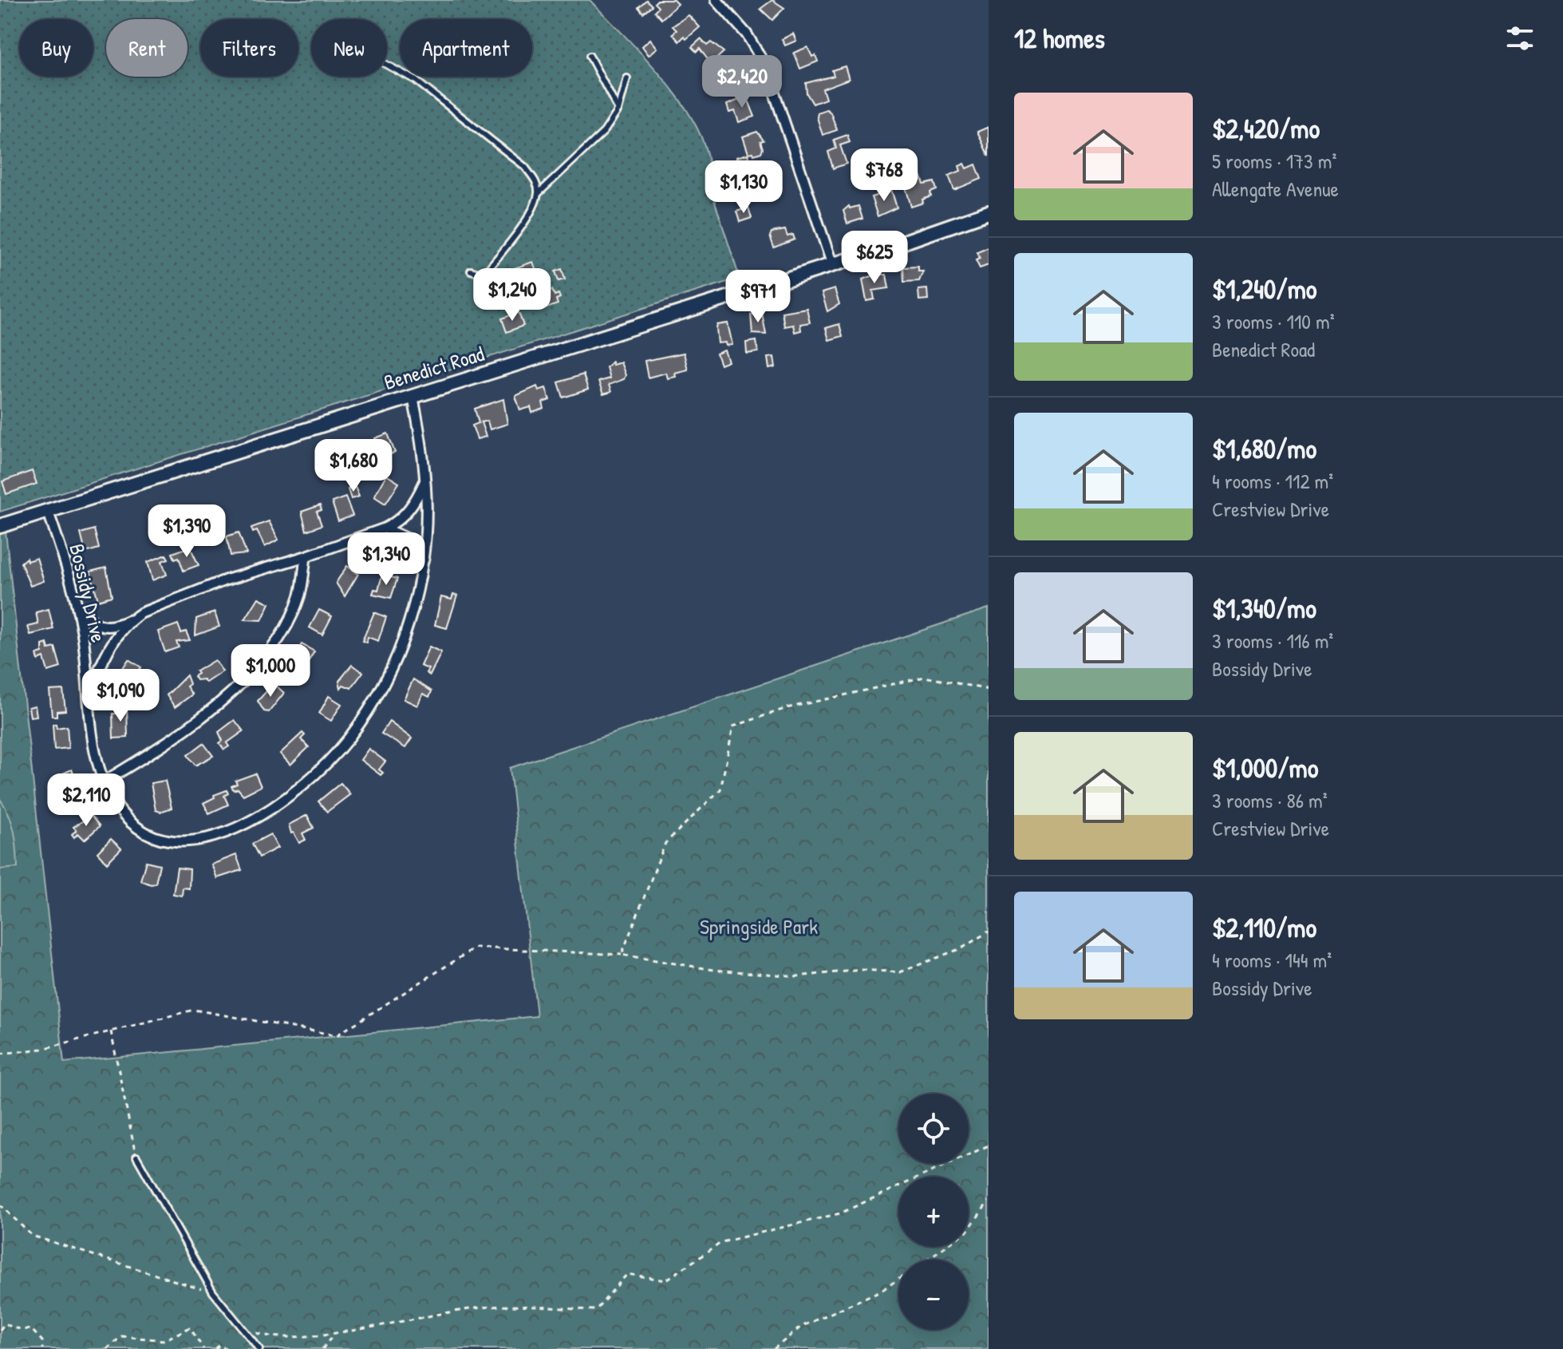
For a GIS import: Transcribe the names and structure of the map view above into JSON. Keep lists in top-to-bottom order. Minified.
{"streets":{"street":["Benedict Road","Bossidy Drive"]},"crossings":[["Benedict Road","Bossidy Drive"]],"parks":["Springside Park"],"page":{"heading":"12 homes","chip":["Buy","Rent","Filters","New","Apartment"],"price":["$2,420","$768","$1,130","$625","$1,240","$971","$1,680","$1,390","$1,340","$1,000","$1,090","$2,110"],"list":[{"name":"$2,420/mo","note":"5 rooms · 173 m² · Allengate Avenue"},{"name":"$1,240/mo","note":"3 rooms · 110 m² · Benedict Road"},{"name":"$1,680/mo","note":"4 rooms · 112 m² · Crestview Drive"},{"name":"$1,340/mo","note":"3 rooms · 116 m² · Bossidy Drive"},{"name":"$1,000/mo","note":"3 rooms · 86 m² · Crestview Drive"},{"name":"$2,110/mo","note":"4 rooms · 144 m² · Bossidy Drive"}],"map_buttons":["+","−"]}}
